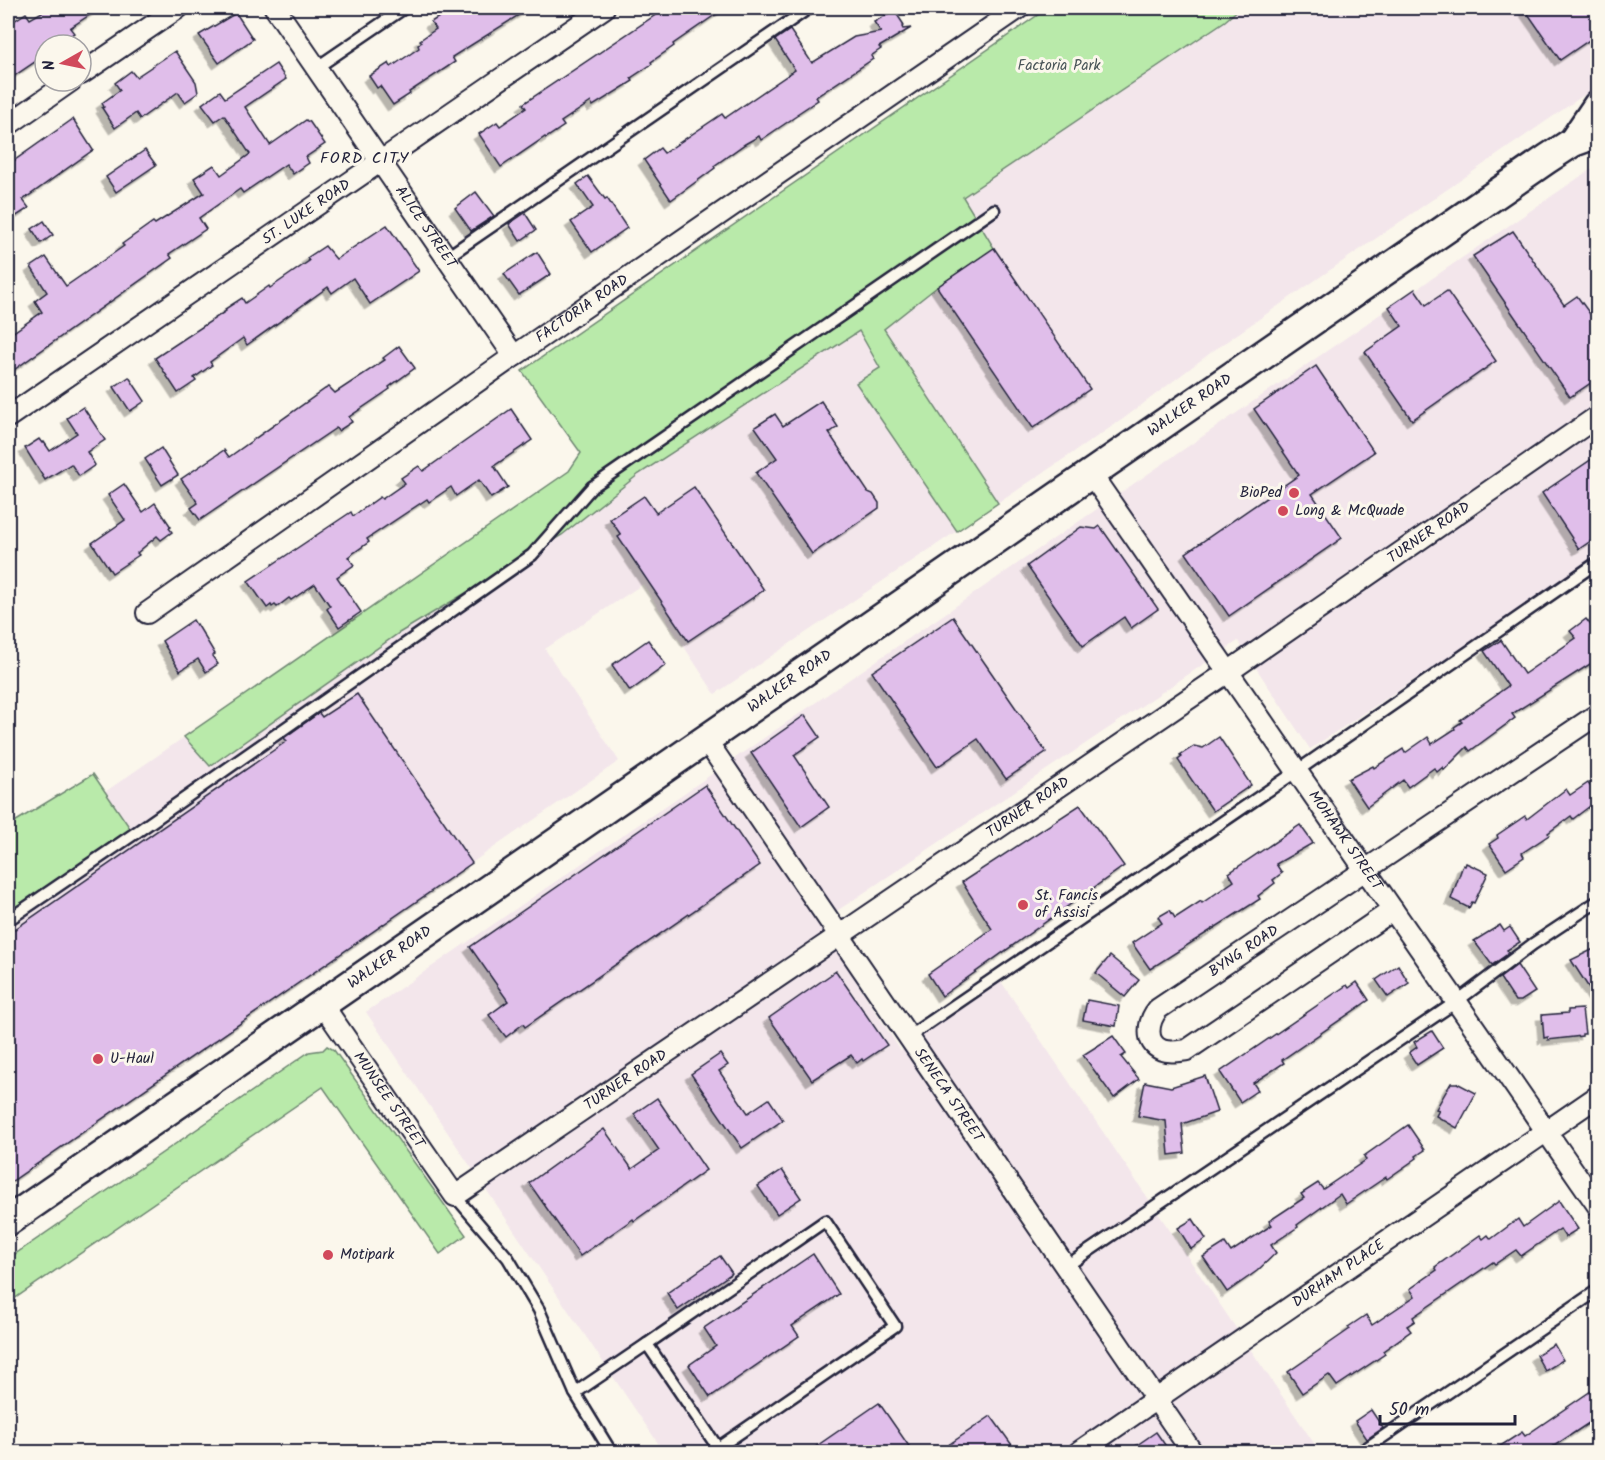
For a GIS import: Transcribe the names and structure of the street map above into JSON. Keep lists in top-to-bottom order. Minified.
{"streets":{"main road":["WALKER ROAD"],"street":["ST. LUKE ROAD","ALICE STREET","FACTORIA ROAD","TURNER ROAD","MOHAWK STREET","BYNG ROAD","SENECA STREET","MUNSEE STREET","DURHAM PLACE"]},"crossings":[["ST. LUKE ROAD","ALICE STREET"],["ALICE STREET","FACTORIA ROAD"],["WALKER ROAD","MOHAWK STREET"],["WALKER ROAD","SENECA STREET"],["WALKER ROAD","MUNSEE STREET"],["TURNER ROAD","MOHAWK STREET"],["TURNER ROAD","SENECA STREET"],["TURNER ROAD","MUNSEE STREET"],["MOHAWK STREET","BYNG ROAD"],["MOHAWK STREET","DURHAM PLACE"],["SENECA STREET","DURHAM PLACE"]],"districts":["FORD CITY"],"parks":["Factoria Park"],"places":["BioPed","Long & McQuade","St. Fancis of Assisi","U-Haul","Motipark"],"scale_bar":"50 m","north":"left"}
